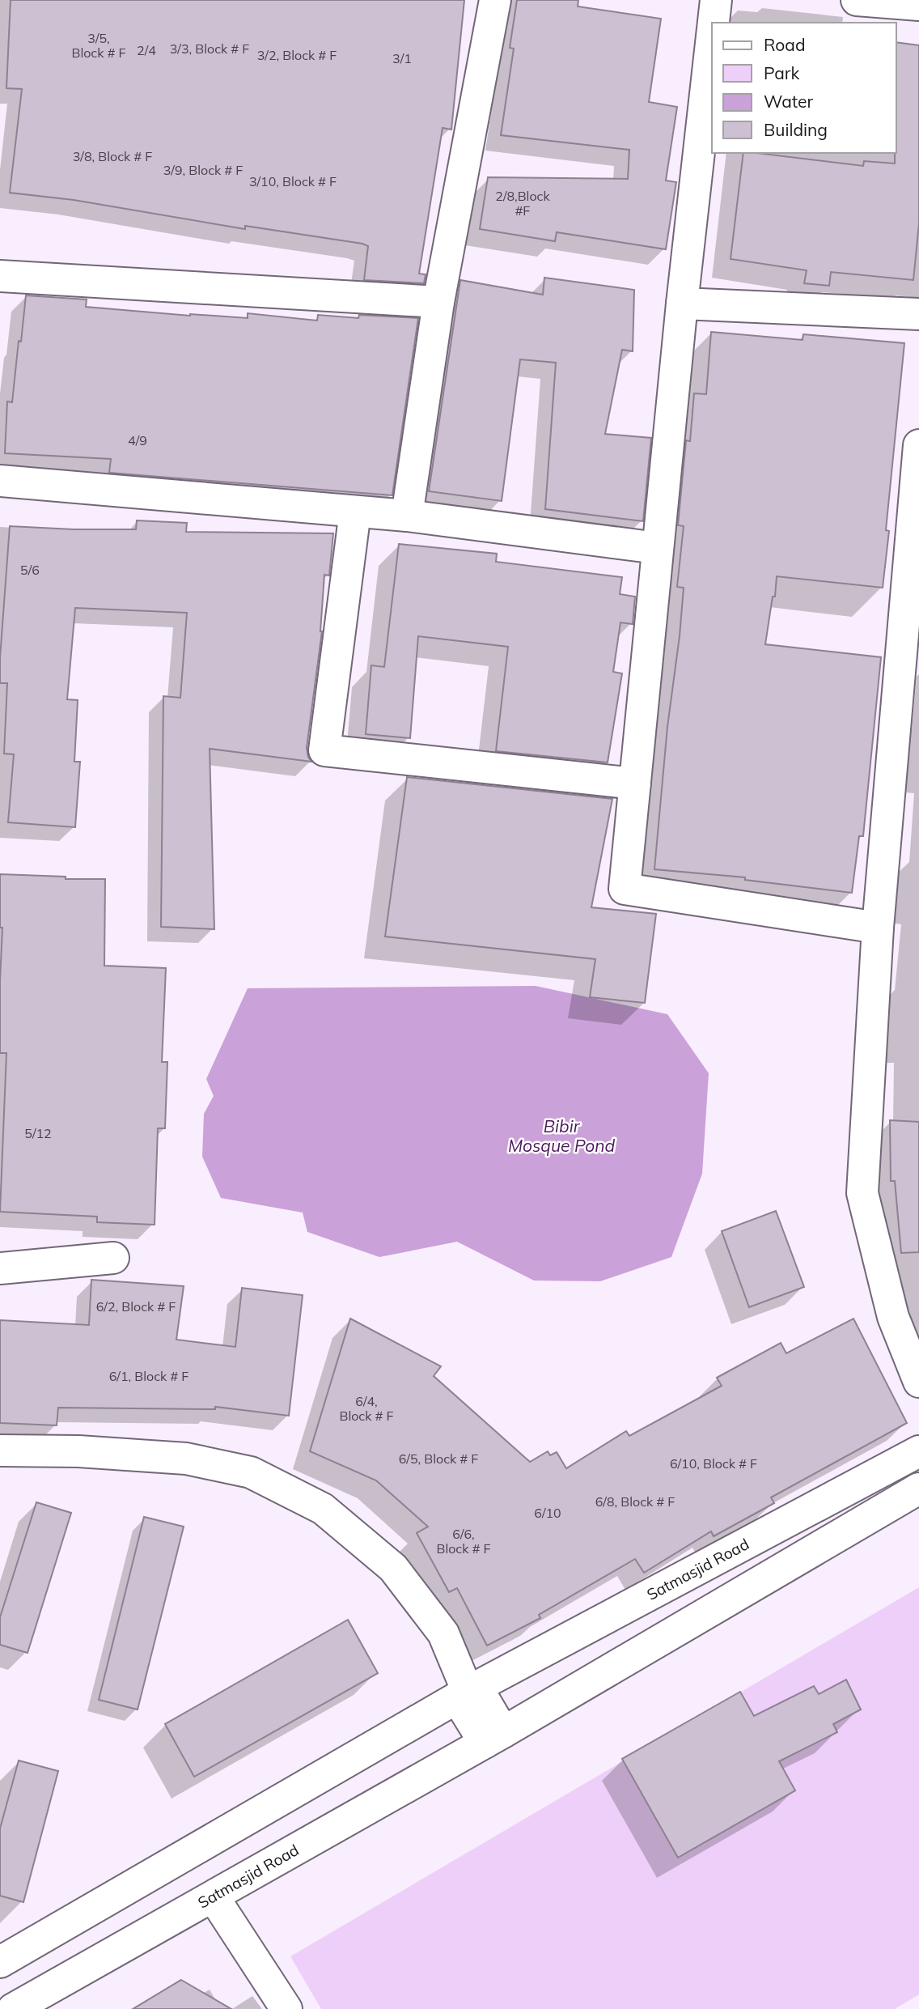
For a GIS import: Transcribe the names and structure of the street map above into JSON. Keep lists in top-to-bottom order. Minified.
{"streets":{"street":["Satmasjid Road"]},"water":["Bibir Mosque Pond"],"house_numbers":["3/5, Block # F","3/3, Block # F","2/4","3/2, Block # F","3/1","3/8, Block # F","3/9, Block # F","3/10, Block # F","2/8,Block #F","4/9","5/6","5/12","6/2, Block # F","6/1, Block # F","6/4, Block # F","6/5, Block # F","6/10, Block # F","6/8, Block # F","6/10","6/6, Block # F"],"legend":["Road","Park","Water","Building"]}
